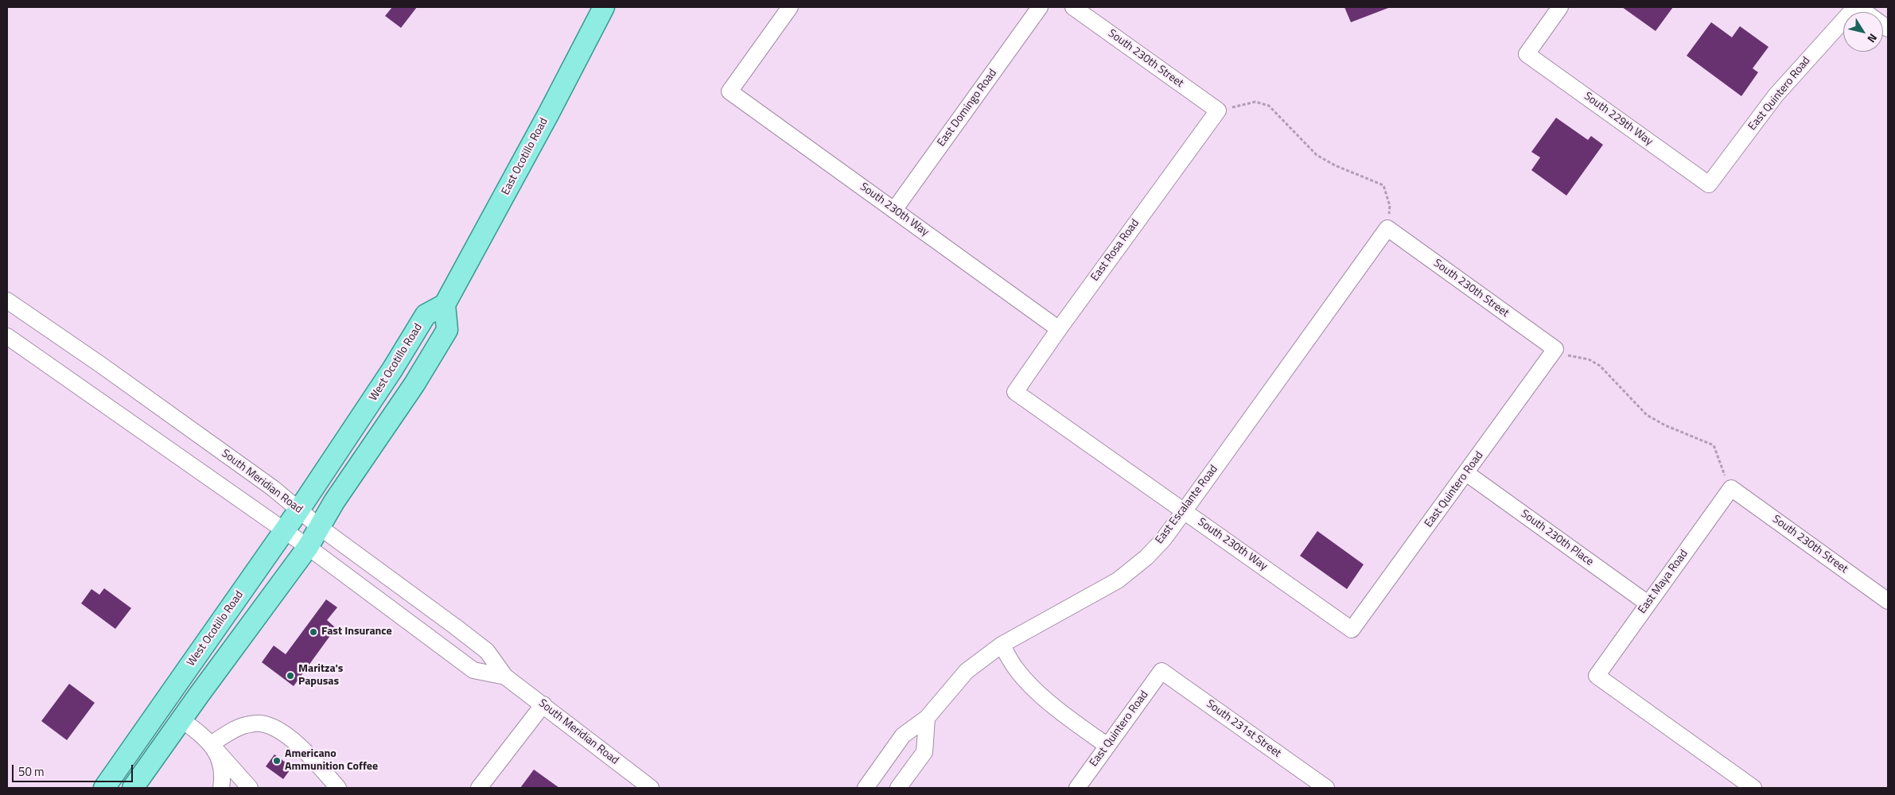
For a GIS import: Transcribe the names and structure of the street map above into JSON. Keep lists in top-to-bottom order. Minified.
{"streets":{"main road":["East Ocotillo Road","West Ocotillo Road"],"street":["South 230th Street","East Quintero Road","East Domingo Road","South 229th Way","South 230th Way","East Rosa Road","South Meridian Road","East Escalante Road","South 230th Place","East Maya Road","South 231st Street"]},"crossings":[["South 230th Street","East Quintero Road"],["South 230th Street","East Rosa Road"],["South 230th Street","East Escalante Road"],["South 230th Street","East Maya Road"],["East Quintero Road","South 229th Way"],["East Quintero Road","South 230th Way"],["East Quintero Road","South 230th Place"],["East Quintero Road","South 231st Street"],["East Domingo Road","South 230th Way"],["East Ocotillo Road","West Ocotillo Road"],["South 230th Way","East Rosa Road"],["South 230th Way","East Escalante Road"],["West Ocotillo Road","South Meridian Road"],["South 230th Place","East Maya Road"]],"places":["Fast Insurance","Maritza's Papusas","Americano Ammunition Coffee"],"scale_bar":"50 m","north":"bottom right"}
